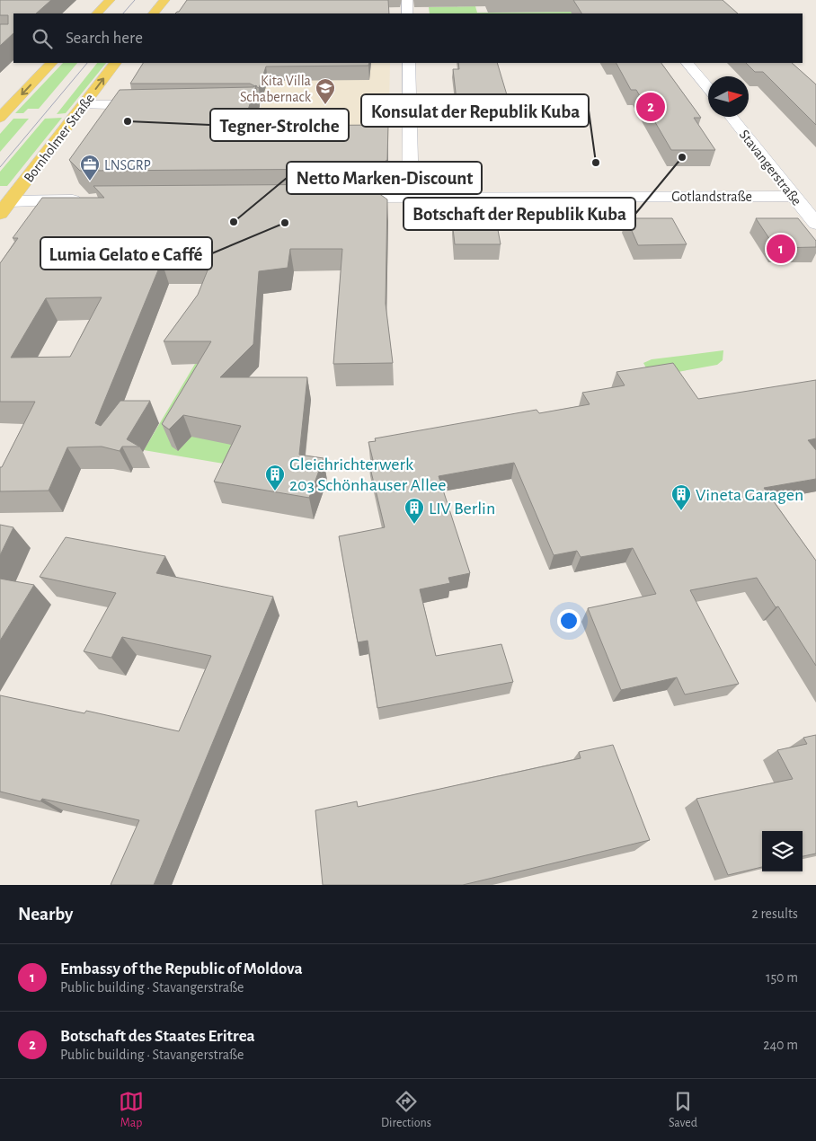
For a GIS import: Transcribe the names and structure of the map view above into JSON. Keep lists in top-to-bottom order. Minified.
{"streets":{"main road":["Bornholmer Straße"],"street":["Stavangerstraße","Gotlandstraße"]},"crossings":[["Stavangerstraße","Gotlandstraße"]],"places":{"school or university":["Kita Villa Schabernack"],"other":["Tegner-Strolche","Botschaft der Republik Kuba","Konsulat der Republik Kuba","Netto Marken-Discount","Lumia Gelato e Caffé"],"office":["LNSGRP"],"building":["Gleichrichterwerk 203 Schönhauser Allee","Vineta Garagen","LIV Berlin"]},"north":"right","page":{"search":"Search here","pins":["2","1"],"heading":["Nearby","2 results"],"list":[{"mark":"1","name":"Embassy of the Republic of Moldova","note":"Public building · Stavangerstraße","value":"150 m"},{"mark":"2","name":"Botschaft des Staates Eritrea","note":"Public building · Stavangerstraße","value":"240 m"}],"nav":["Map","Directions","Saved"]}}
